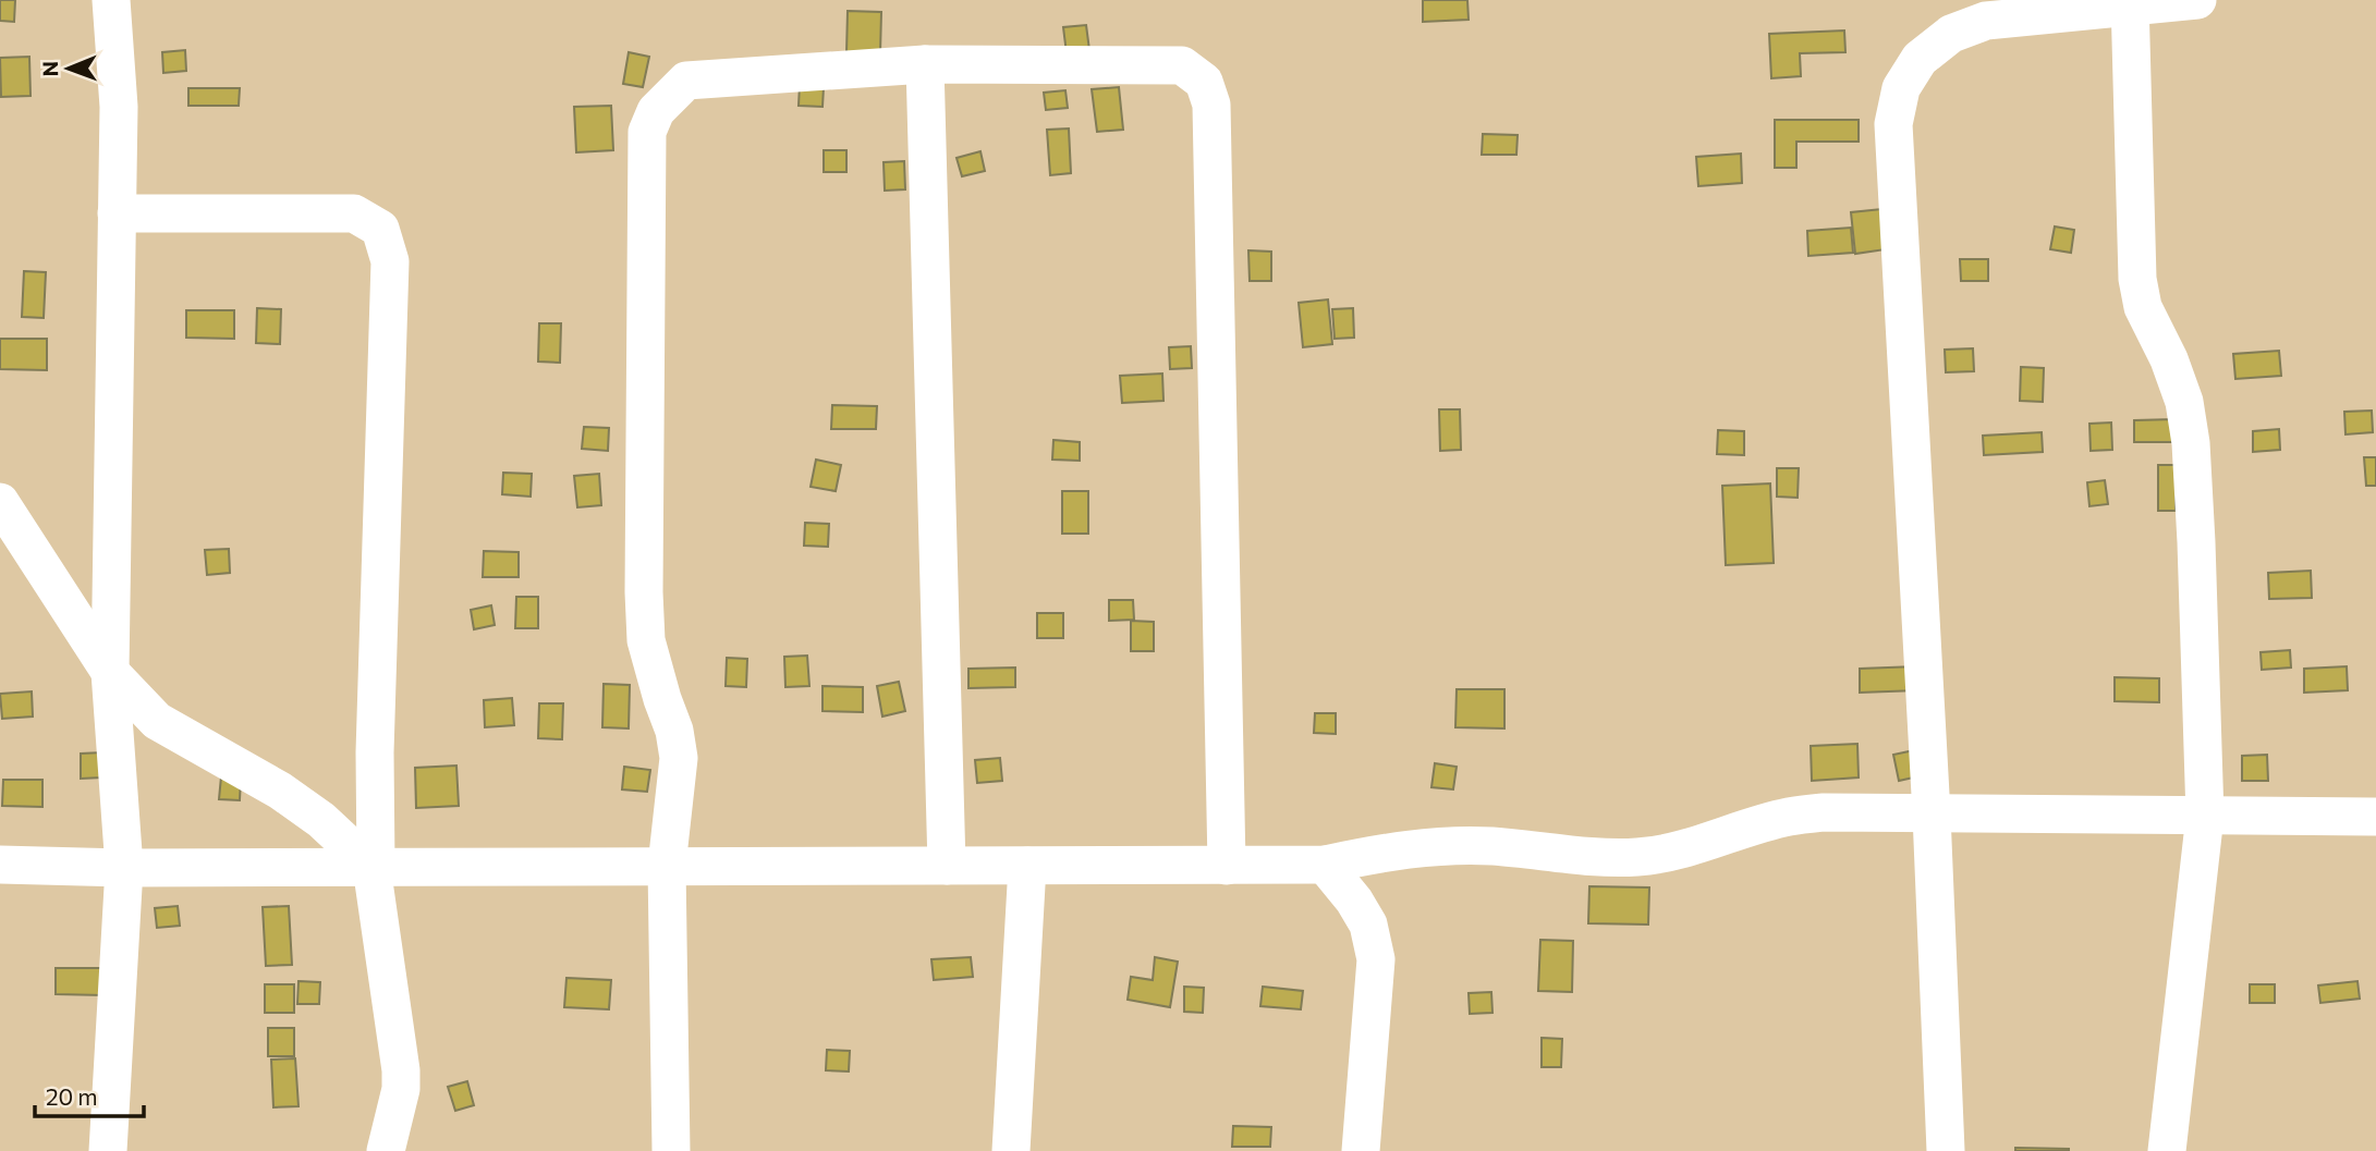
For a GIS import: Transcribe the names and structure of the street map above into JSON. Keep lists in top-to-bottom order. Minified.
{"scale_bar":"20 m","north":"left"}
